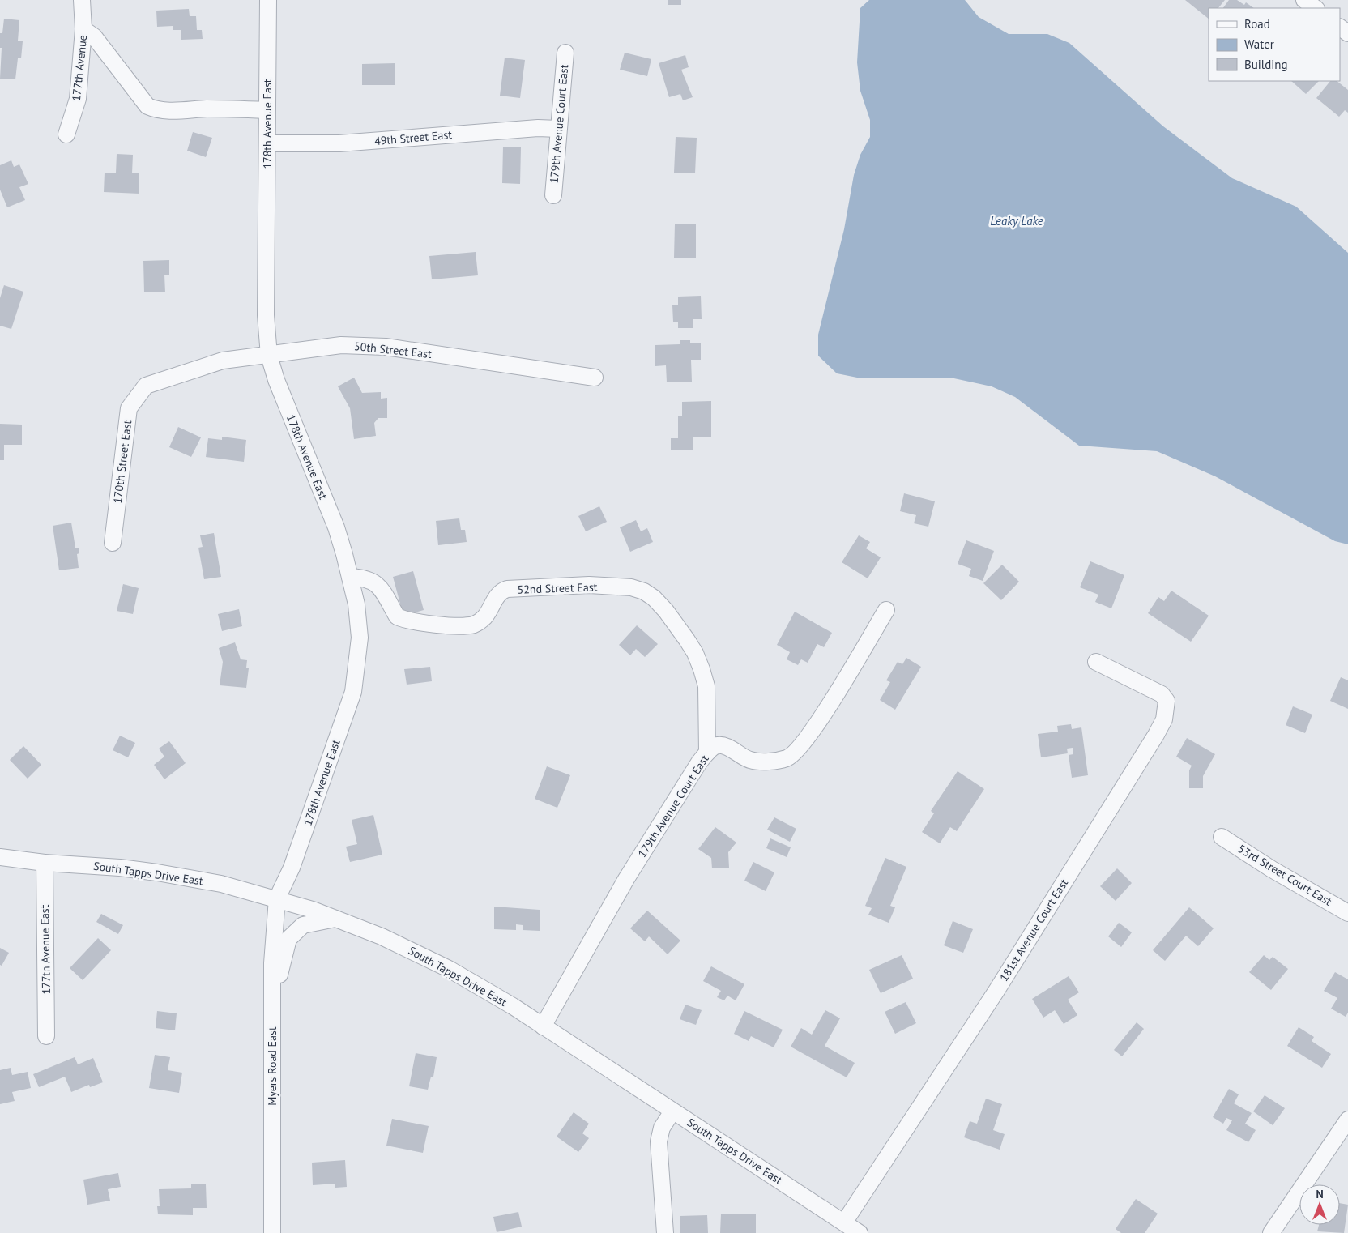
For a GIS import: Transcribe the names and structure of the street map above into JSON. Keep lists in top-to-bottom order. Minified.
{"streets":{"street":["177th Avenue","178th Avenue East","179th Avenue Court East","49th Street East","50th Street East","170th Street East","52nd Street East","South Tapps Drive East","53rd Street Court East","181st Avenue Court East","177th Avenue East","Myers Road East"]},"crossings":[["178th Avenue East","49th Street East"],["178th Avenue East","50th Street East"],["178th Avenue East","52nd Street East"],["178th Avenue East","South Tapps Drive East"],["178th Avenue East","Myers Road East"],["179th Avenue Court East","49th Street East"],["179th Avenue Court East","52nd Street East"],["179th Avenue Court East","South Tapps Drive East"],["50th Street East","170th Street East"],["South Tapps Drive East","181st Avenue Court East"],["South Tapps Drive East","177th Avenue East"],["South Tapps Drive East","Myers Road East"]],"water":["Leaky Lake"],"legend":["Road","Water","Building"],"north":"top"}
